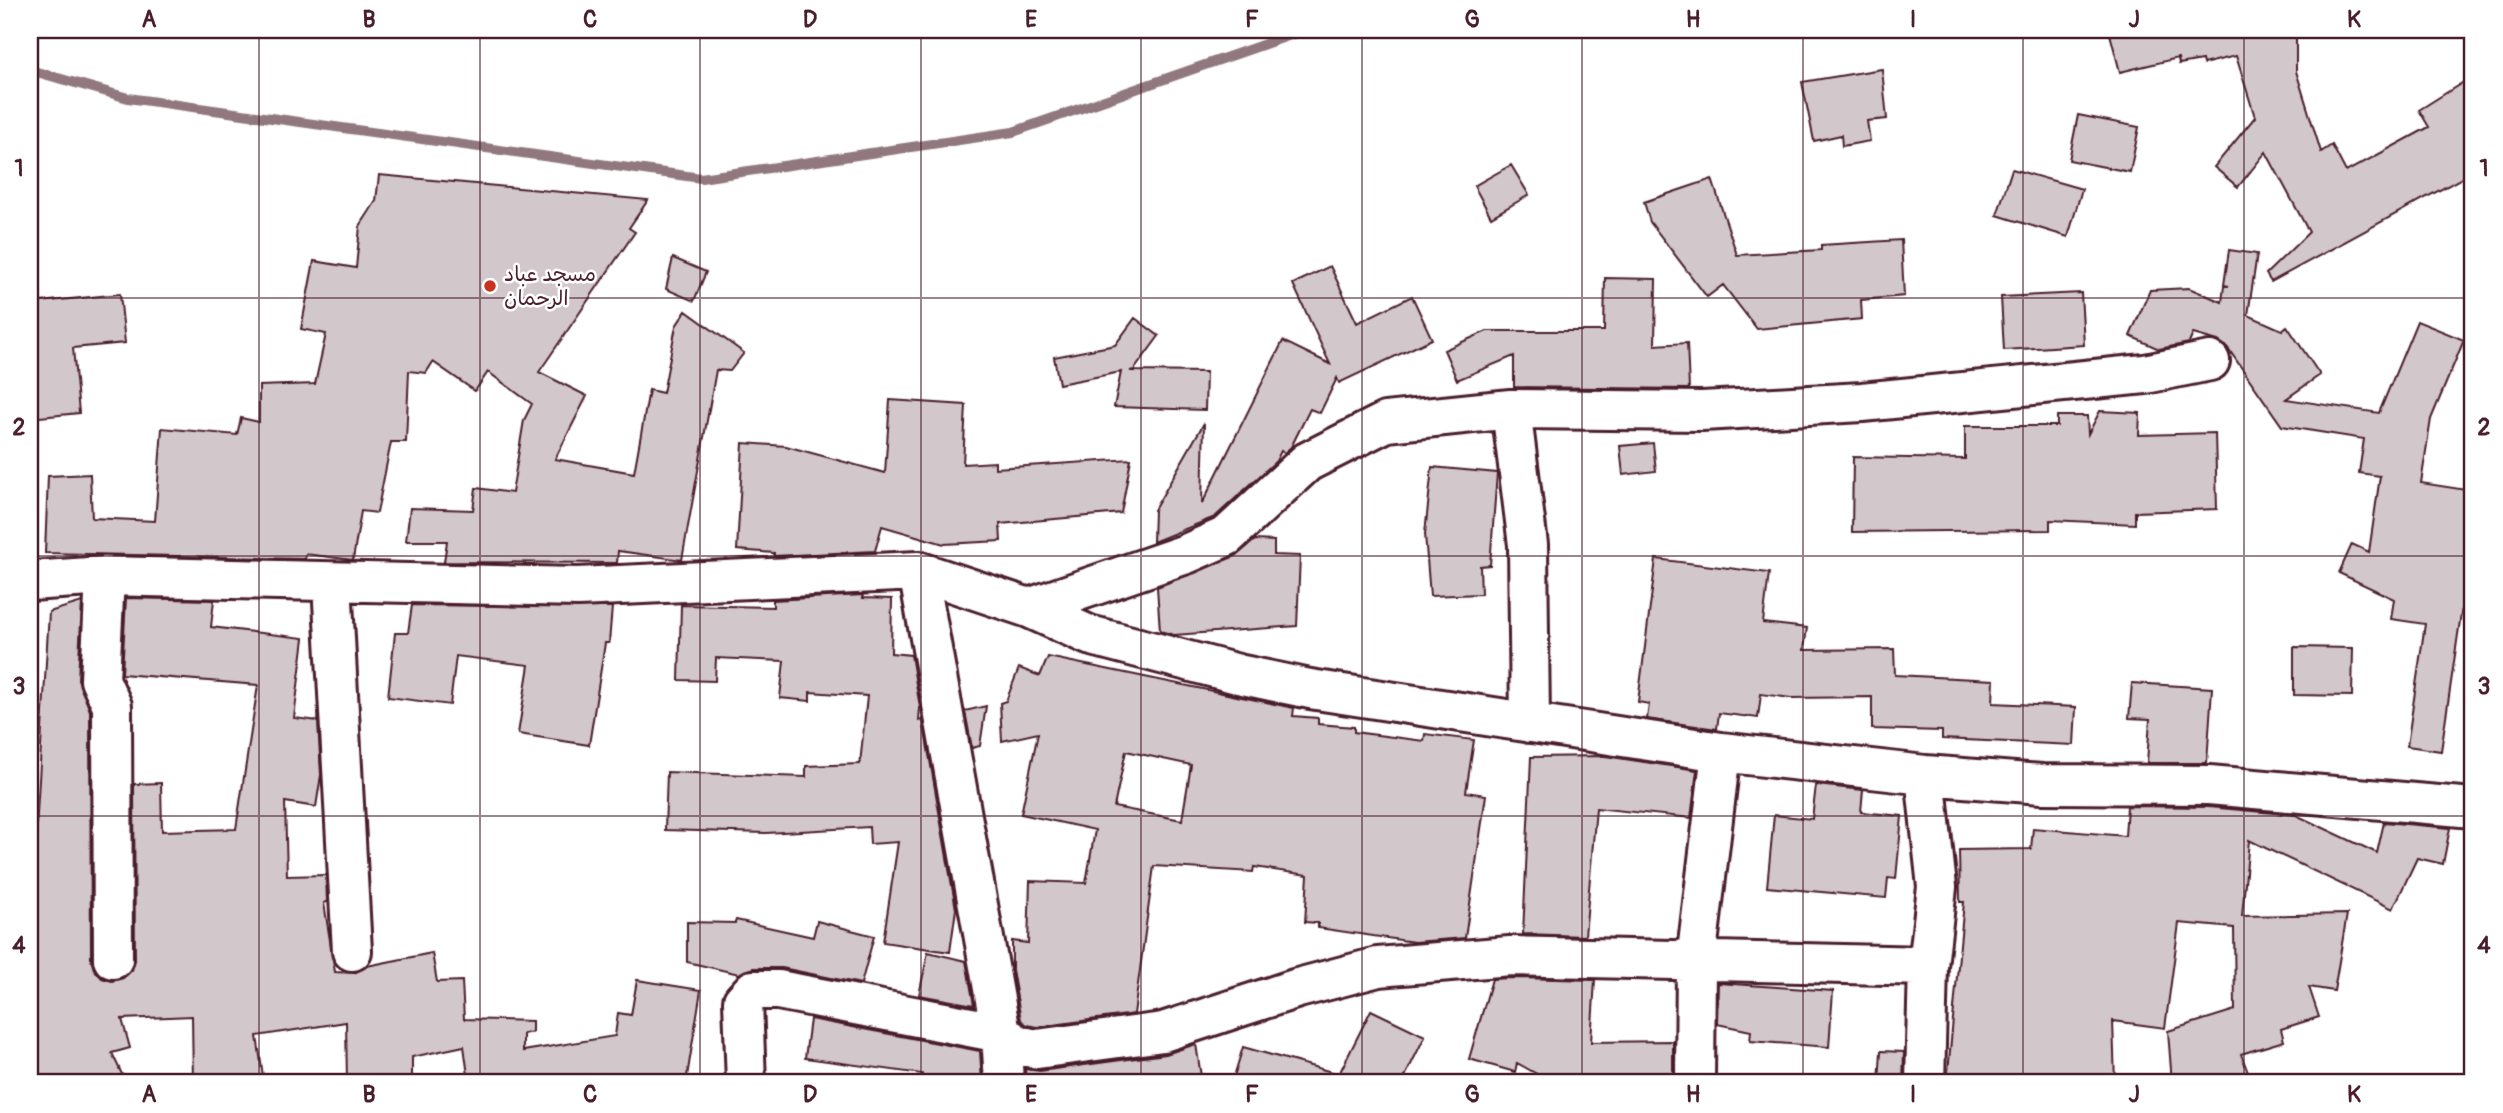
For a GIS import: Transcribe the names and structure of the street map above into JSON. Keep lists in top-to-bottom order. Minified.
{"places":["مسجد عباد الرحمان"],"grid":{"columns":["A","B","C","D","E","F","G","H","I","J","K"],"rows":["1","2","3","4"]}}
